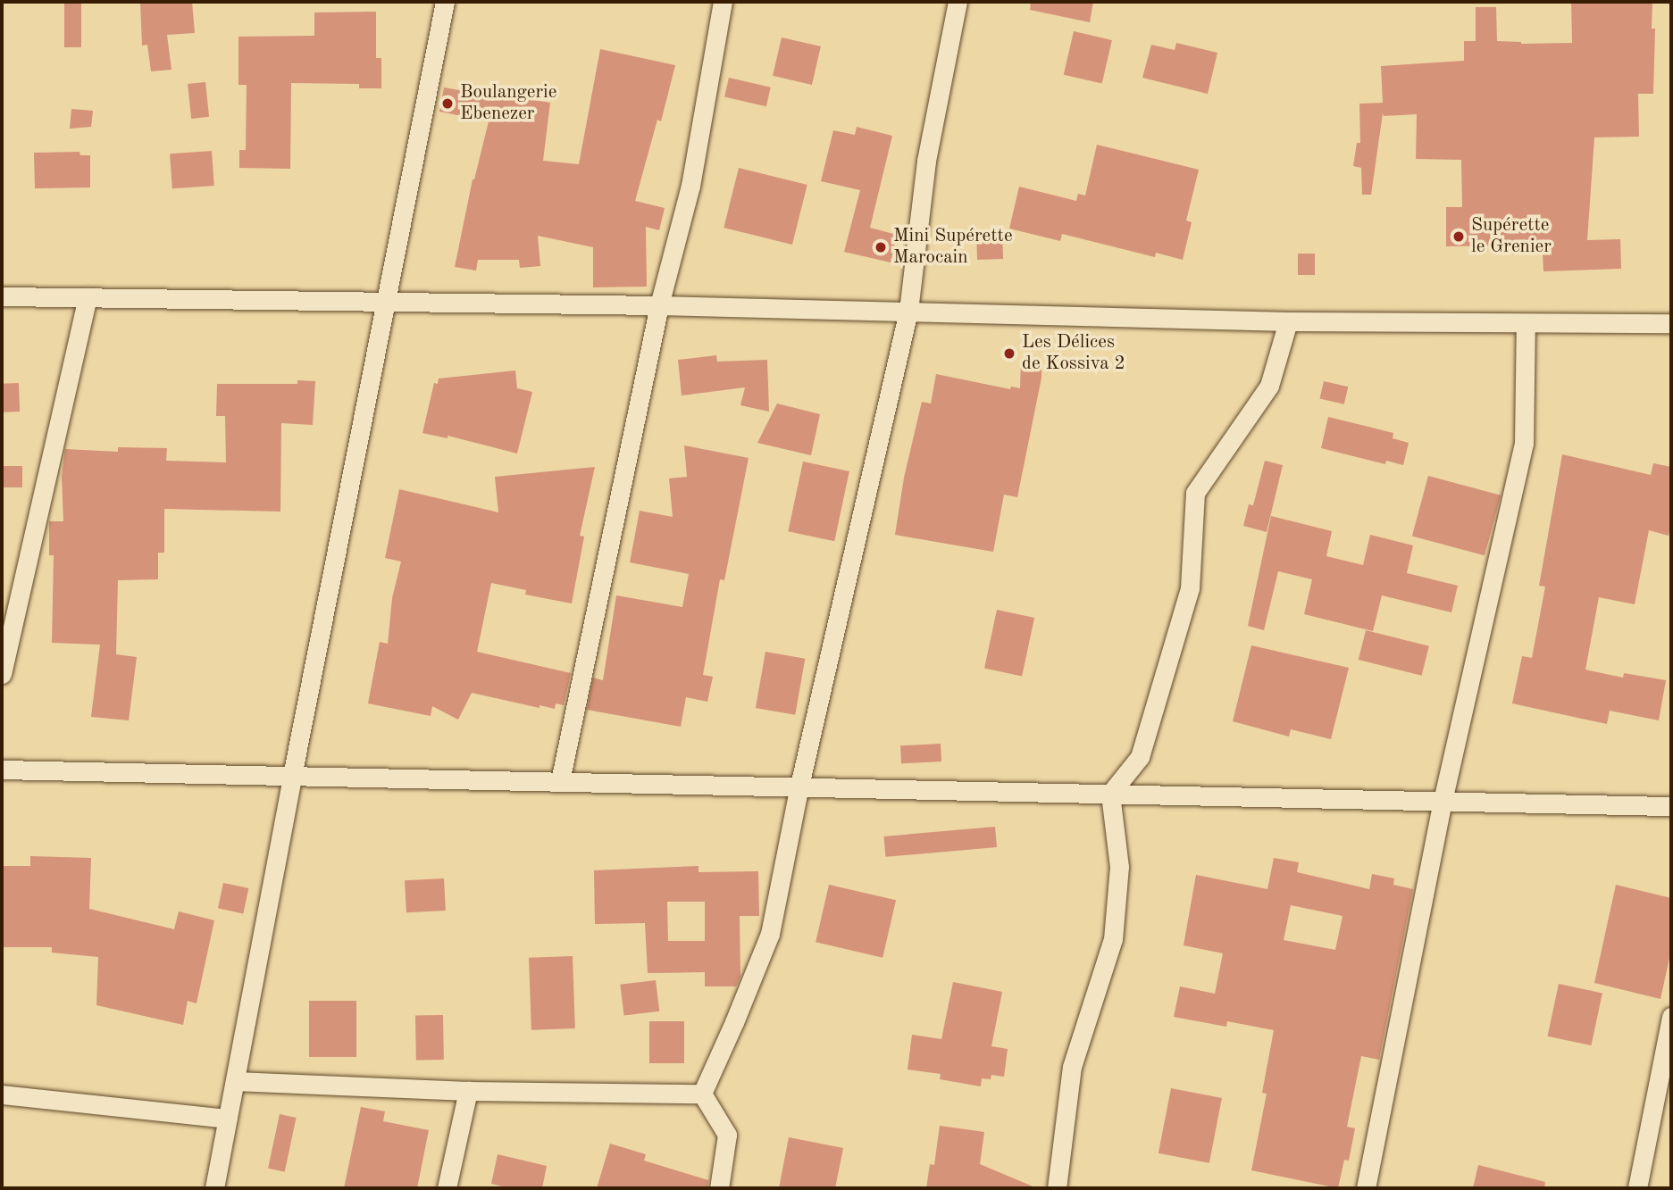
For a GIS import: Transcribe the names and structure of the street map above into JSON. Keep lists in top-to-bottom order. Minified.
{"places":["Boulangerie Ebenezer","Supérette le Grenier","Mini Supérette Marocain","Les Délices de Kossiva 2"]}
